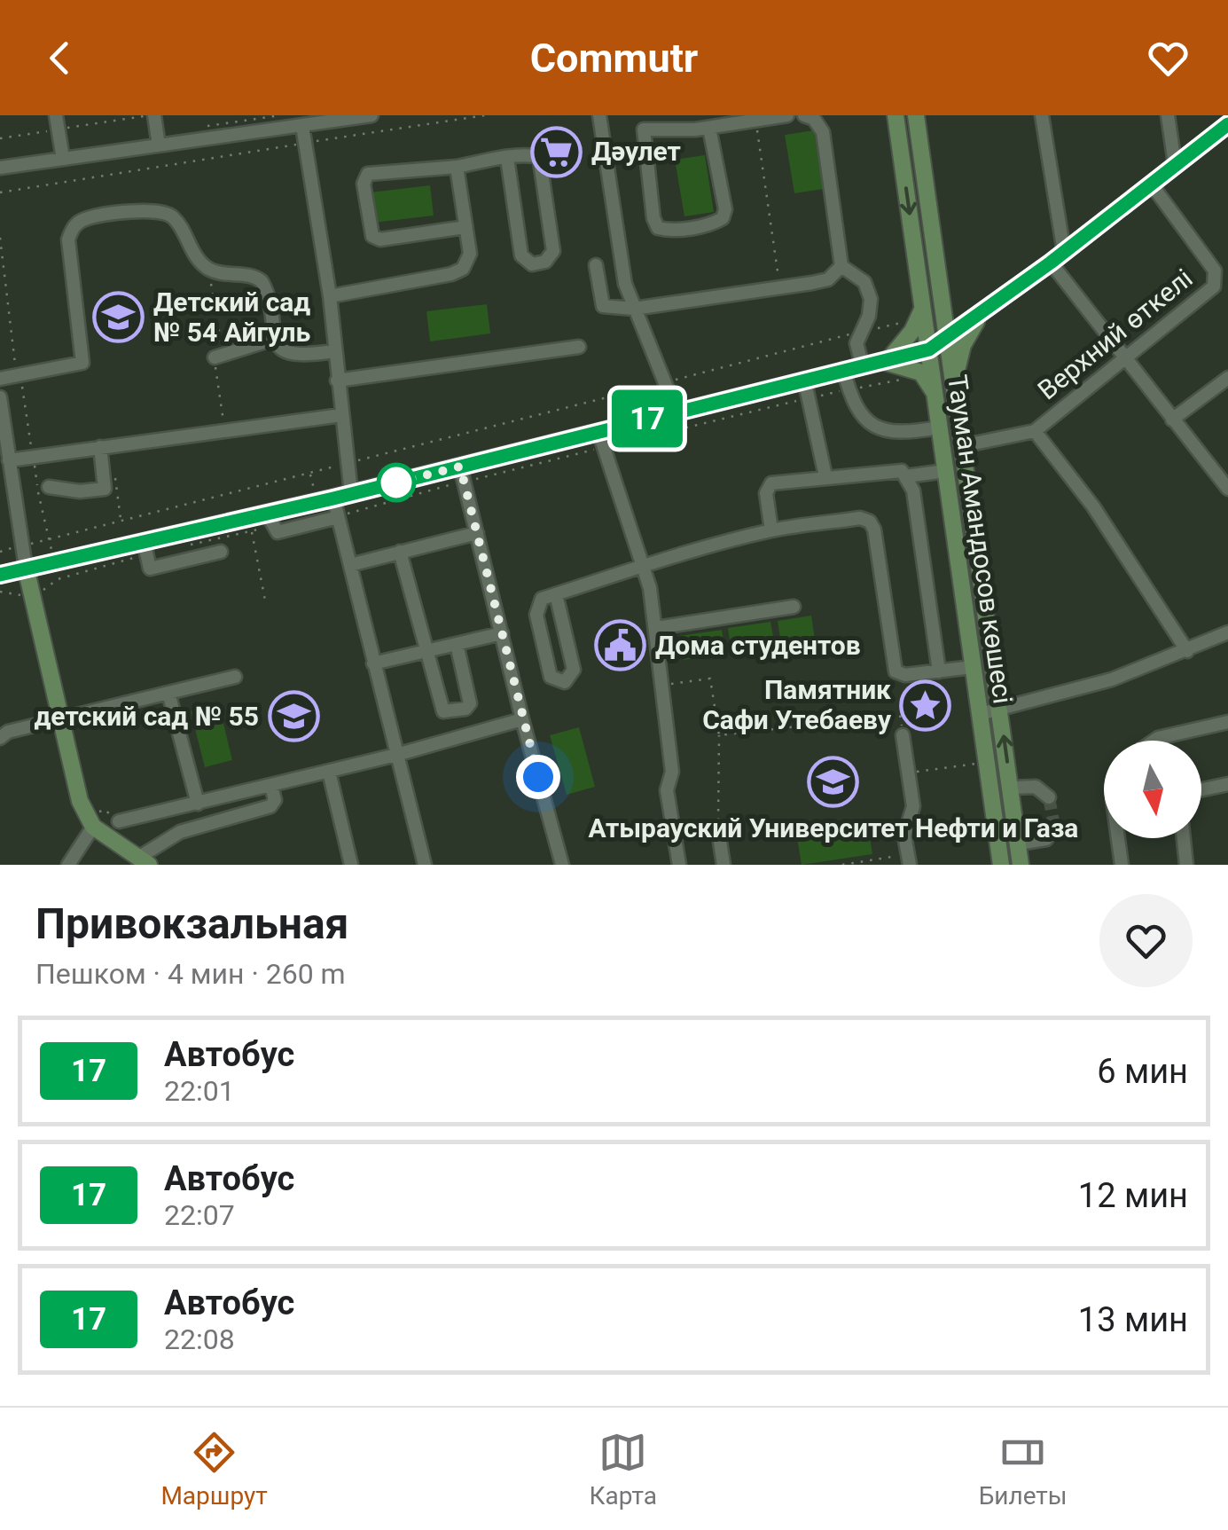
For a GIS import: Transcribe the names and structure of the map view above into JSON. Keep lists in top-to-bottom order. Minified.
{"streets":{"main road":["Тауман Амандосов көшесі"],"street":["Верхний өткелі"]},"places":{"supermarket":["Дәулет"],"school or university":["Детский сад № 54 Айгуль","детский сад № 55","Атырауский Университет Нефти и Газа"],"public building":["Дома студентов"],"place":["Памятник Сафи Утебаеву"]},"lines":["bus line 17"],"north":"bottom","page":{"header":"Commutr","on_map":"17","heading":["Привокзальная","Пешком · 4 мин · 260 m"],"list":[{"mark":"17","name":"Автобус","note":"22:01","value":"6 мин"},{"mark":"17","name":"Автобус","note":"22:07","value":"12 мин"},{"mark":"17","name":"Автобус","note":"22:08","value":"13 мин"}],"tabs":["Маршрут","Карта","Билеты"]}}
